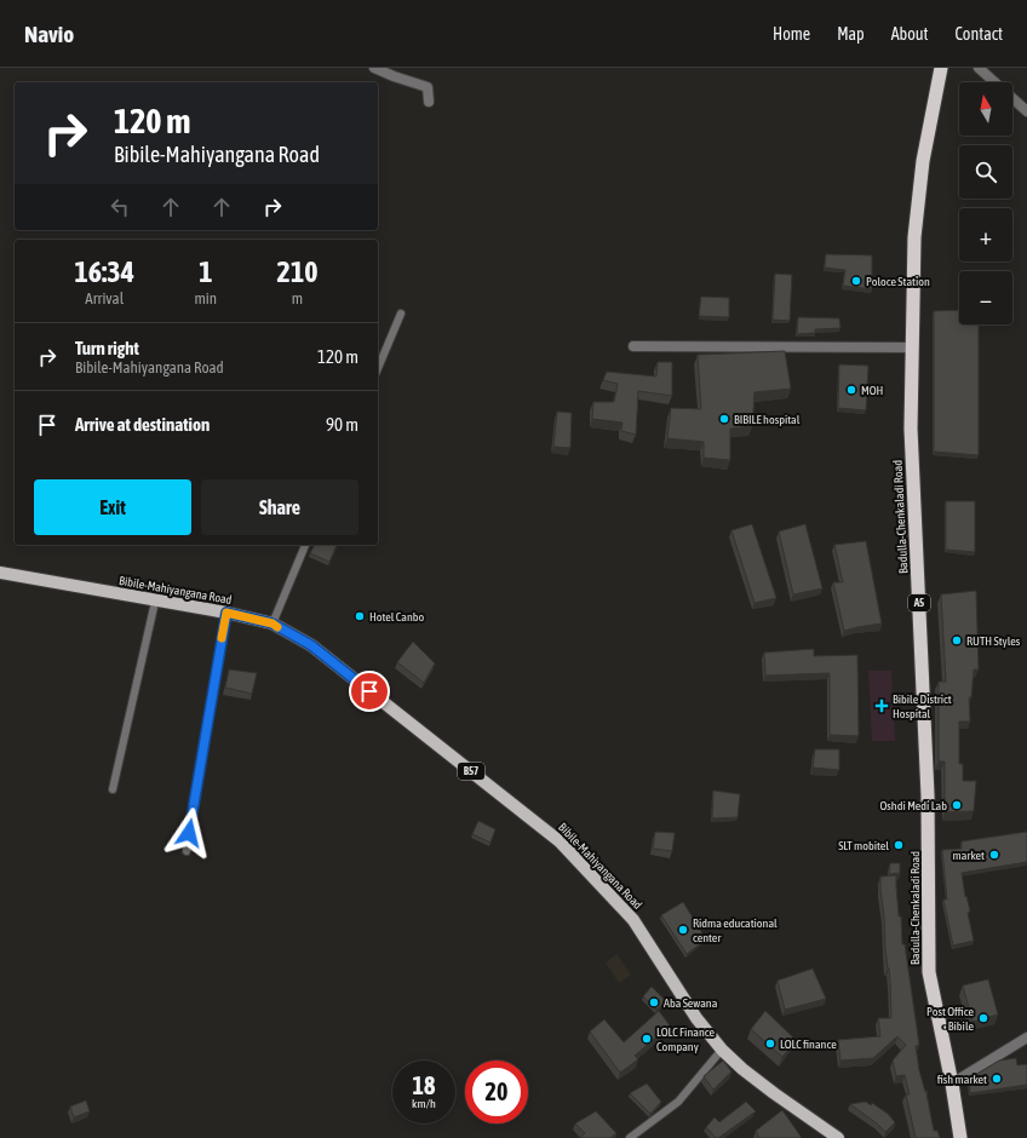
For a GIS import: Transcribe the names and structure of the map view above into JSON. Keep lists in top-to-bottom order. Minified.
{"streets":{"highway":["Badulla-Chenkaladi Road","A5"],"main road":["Bibile-Mahiyangana Road","B57"]},"places":{"other":["Poloce Station","MOH","BIBILE hospital","Hotel Canbo","RUTH Styles","Oshdi Medi Lab","SLT mobitel","market","Ridma educational center","Aba Sewana","Post Office - Bibile","LOLC Finance Company","LOLC finance","fish market"],"health":["Bibile District Hospital"]},"north":"top","page":{"header":"Navio","nav":["Home","Map","About","Contact"],"map_buttons":["+","−"],"turn":["120 m","Bibile-Mahiyangana Road"],"eta":["16:34","Arrival","1","min","210","m"],"list":[{"name":"Turn right","note":"Bibile-Mahiyangana Road","value":"120 m"},{"name":"Arrive at destination","value":"90 m"}],"buttons":["Exit","Share"],"speed":"18 km/h","limit":"20"}}
